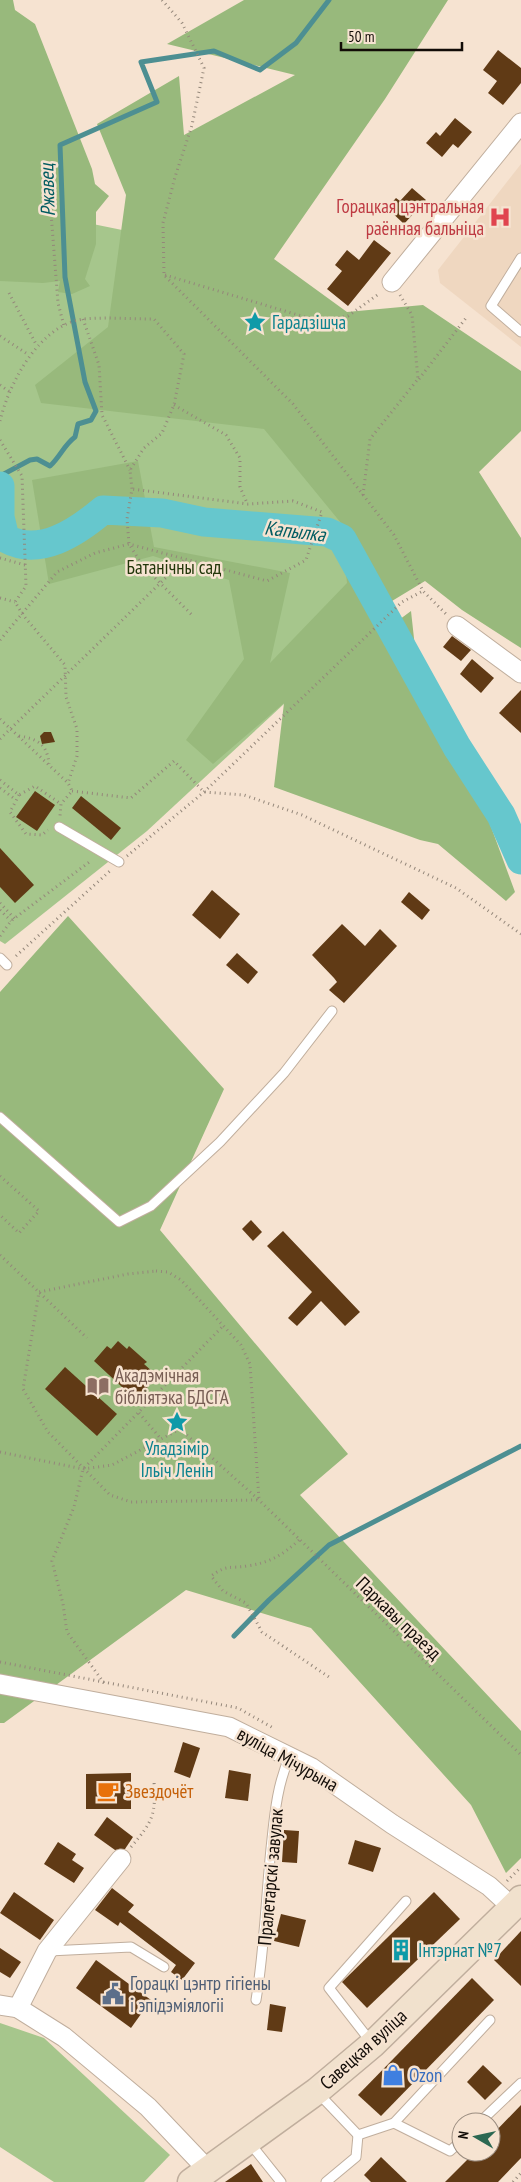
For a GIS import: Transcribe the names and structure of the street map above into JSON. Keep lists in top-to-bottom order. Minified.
{"streets":{"main road":["Савецкая вуліца"],"street":["вуліца Мічурына"],"lane":["Пралетарскі завулак"],"path":["Паркавы праезд"]},"crossings":[["вуліца Мічурына","Пралетарскі завулак"],["вуліца Мічурына","Савецкая вуліца"]],"water":["Ржавец","Капылка"],"parks":["Батанічны сад"],"places":{"hospital":["Горацкая цэнтральная раённая бальніца"],"place":["Гарадзішча","Уладзімір Ільіч Ленін"],"library":["Акадэмічная бібліятэка БДСГА"],"cafe":["Звездочёт"],"building":["Інтэрнат №7"],"public building":["Горацкі цэнтр гігіены і эпідэміялогіі"],"shop":["Ozon"]},"scale_bar":"50 m","north":"left"}
